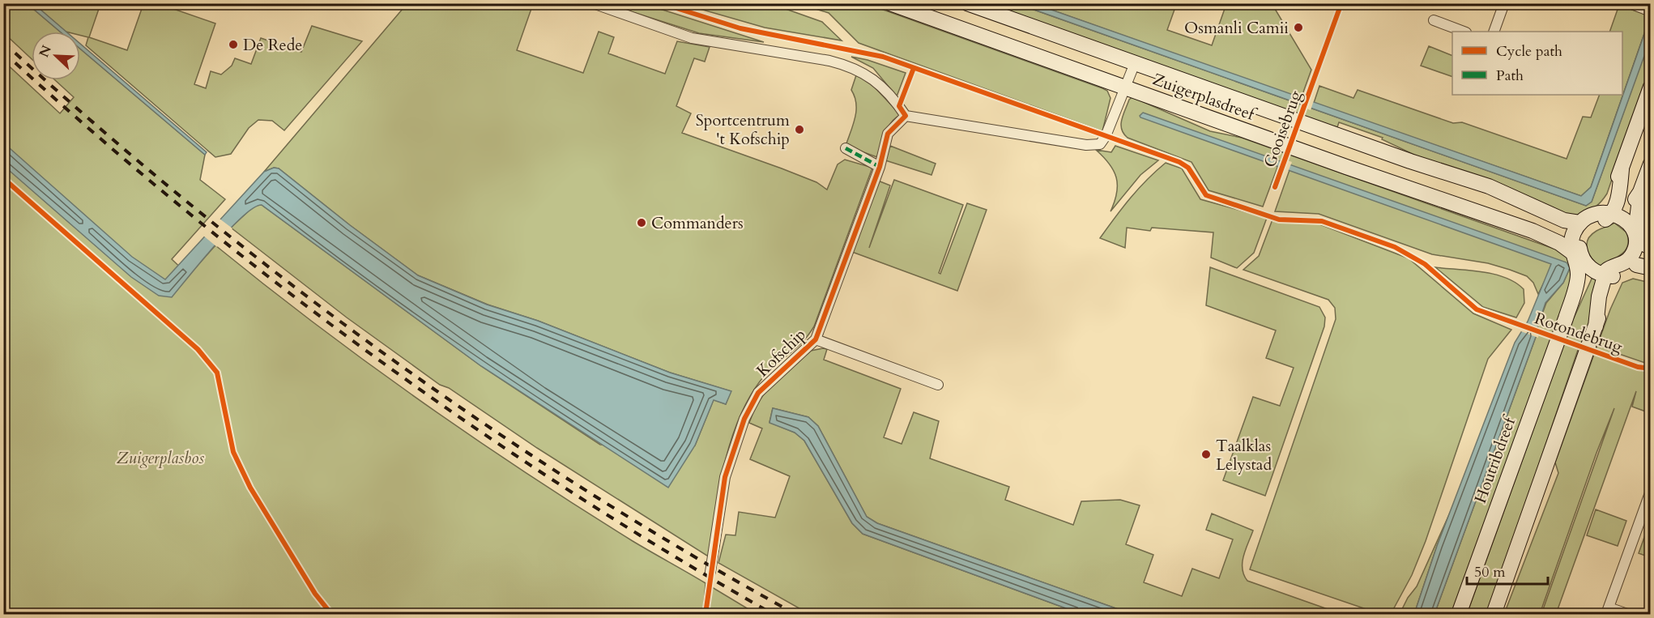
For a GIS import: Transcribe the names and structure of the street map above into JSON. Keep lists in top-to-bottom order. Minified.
{"streets":{"main road":["Zuigerplasdreef","Houtribdreef"],"street":["Kofschip"],"cycle path":["Gooisebrug","Rotondebrug"]},"parks":["Zuigerplasbos"],"places":["Osmanli Camii","De Rede","Sportcentrum 't Kofschip","Commanders","Taalklas Lelystad"],"legend":["Cycle path","Path"],"scale_bar":"50 m","north":"top left"}
